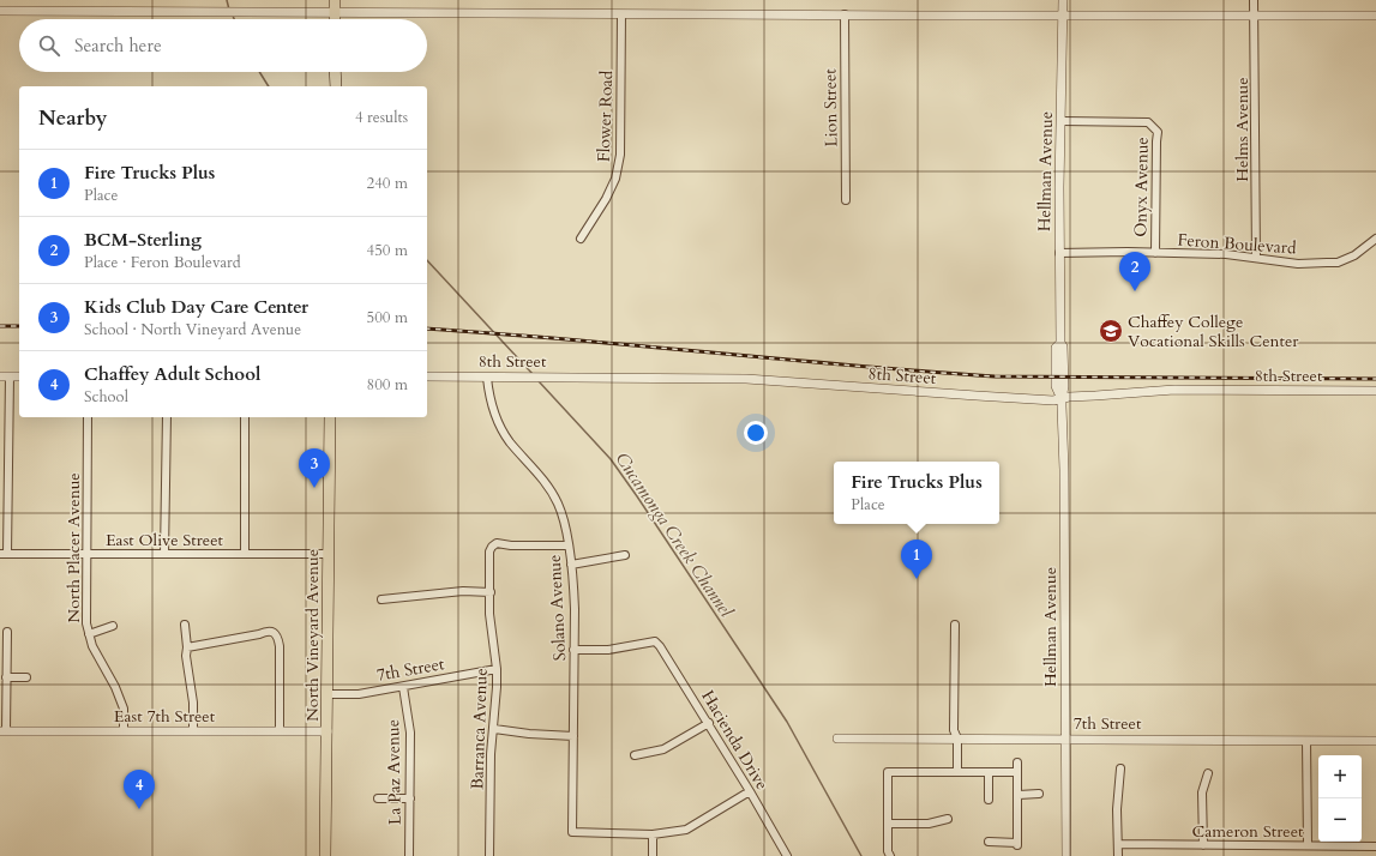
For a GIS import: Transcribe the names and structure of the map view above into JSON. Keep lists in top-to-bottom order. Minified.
{"streets":{"main road":["North Vineyard Avenue"],"street":["Lion Street","Flower Road","Helms Avenue","Hellman Avenue","Onyx Avenue","Feron Boulevard","8th Street","East Olive Street","North Placer Avenue","Solano Avenue","7th Street","East 7th Street","Barranca Avenue","Hacienda Drive","La Paz Avenue","Cameron Street"]},"crossings":[["Helms Avenue","Feron Boulevard"],["Hellman Avenue","Onyx Avenue"],["Hellman Avenue","Feron Boulevard"],["Hellman Avenue","8th Street"],["Hellman Avenue","7th Street"],["Onyx Avenue","Feron Boulevard"],["8th Street","Solano Avenue"],["East Olive Street","North Placer Avenue"],["East Olive Street","North Vineyard Avenue"],["North Placer Avenue","East 7th Street"],["Solano Avenue","Barranca Avenue"],["Solano Avenue","Hacienda Drive"],["North Vineyard Avenue","7th Street"],["North Vineyard Avenue","East 7th Street"],["7th Street","Barranca Avenue"],["7th Street","La Paz Avenue"]],"water":["Cucamonga Creek Channel"],"places":{"school or university":["Chaffey College Vocational Skills Center"]},"page":{"search":"Search here","heading":["Nearby","4 results"],"list":[{"mark":"1","name":"Fire Trucks Plus","note":"Place","value":"240 m"},{"mark":"2","name":"BCM-Sterling","note":"Place · Feron Boulevard","value":"450 m"},{"mark":"3","name":"Kids Club Day Care Center","note":"School · North Vineyard Avenue","value":"500 m"},{"mark":"4","name":"Chaffey Adult School","note":"School","value":"800 m"}],"pins":["2","3","1","4"],"popup":["Fire Trucks Plus","Place"],"map_buttons":["+","−"]}}
